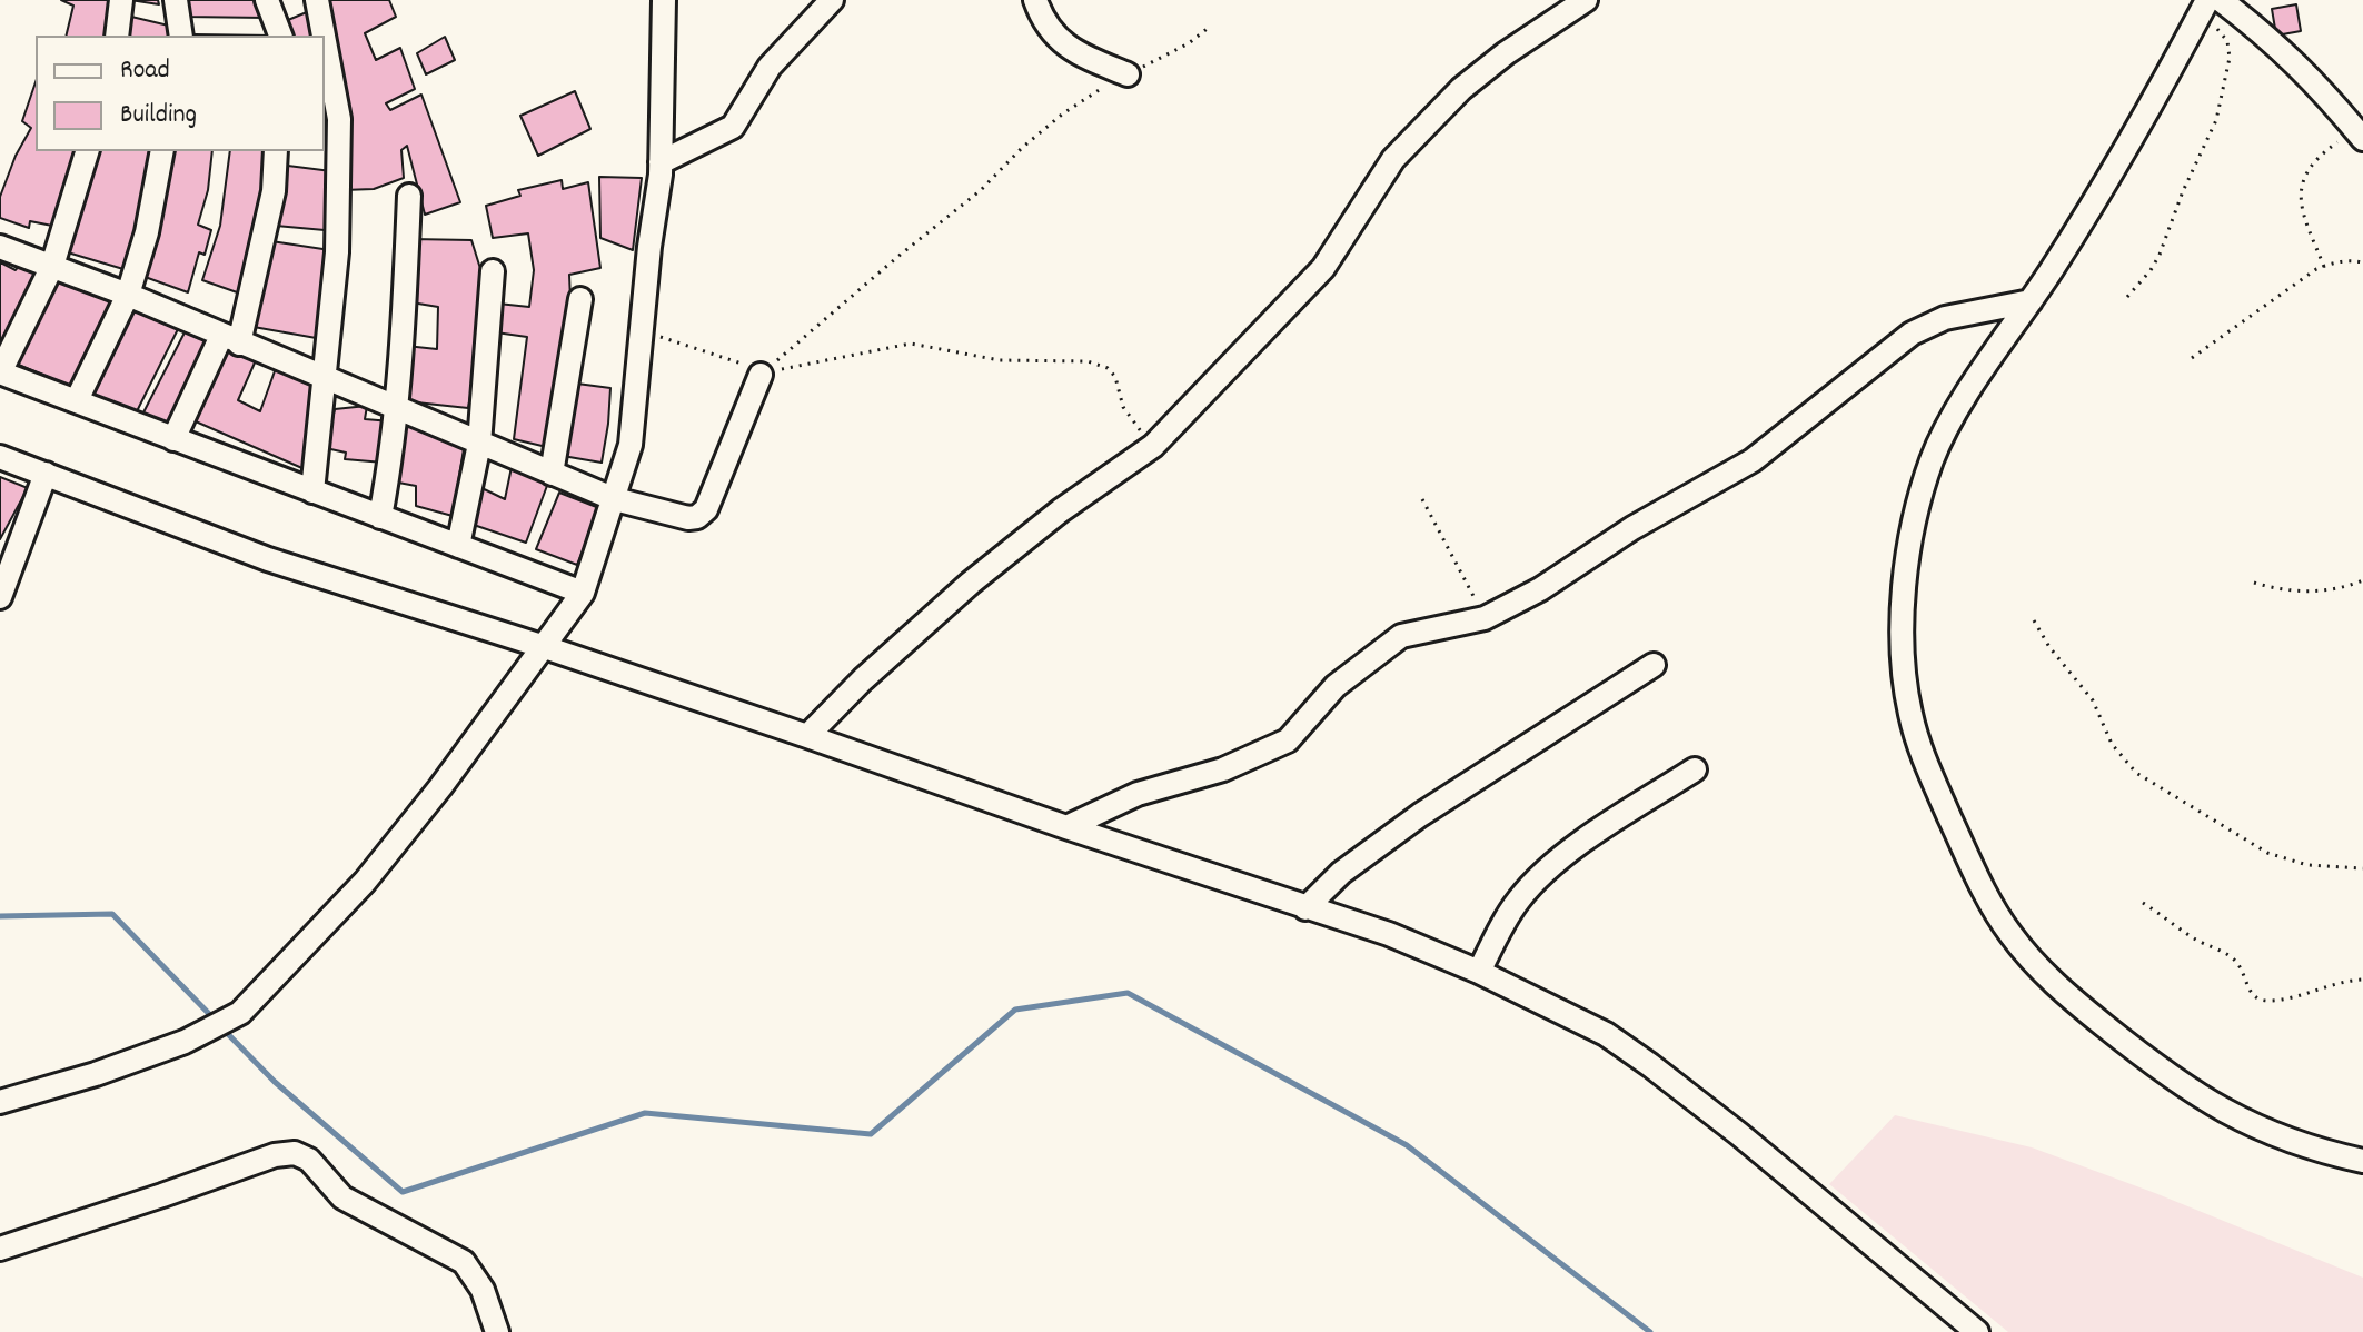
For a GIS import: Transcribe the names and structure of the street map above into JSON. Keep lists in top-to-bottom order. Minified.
{"legend":["Road","Building"]}
